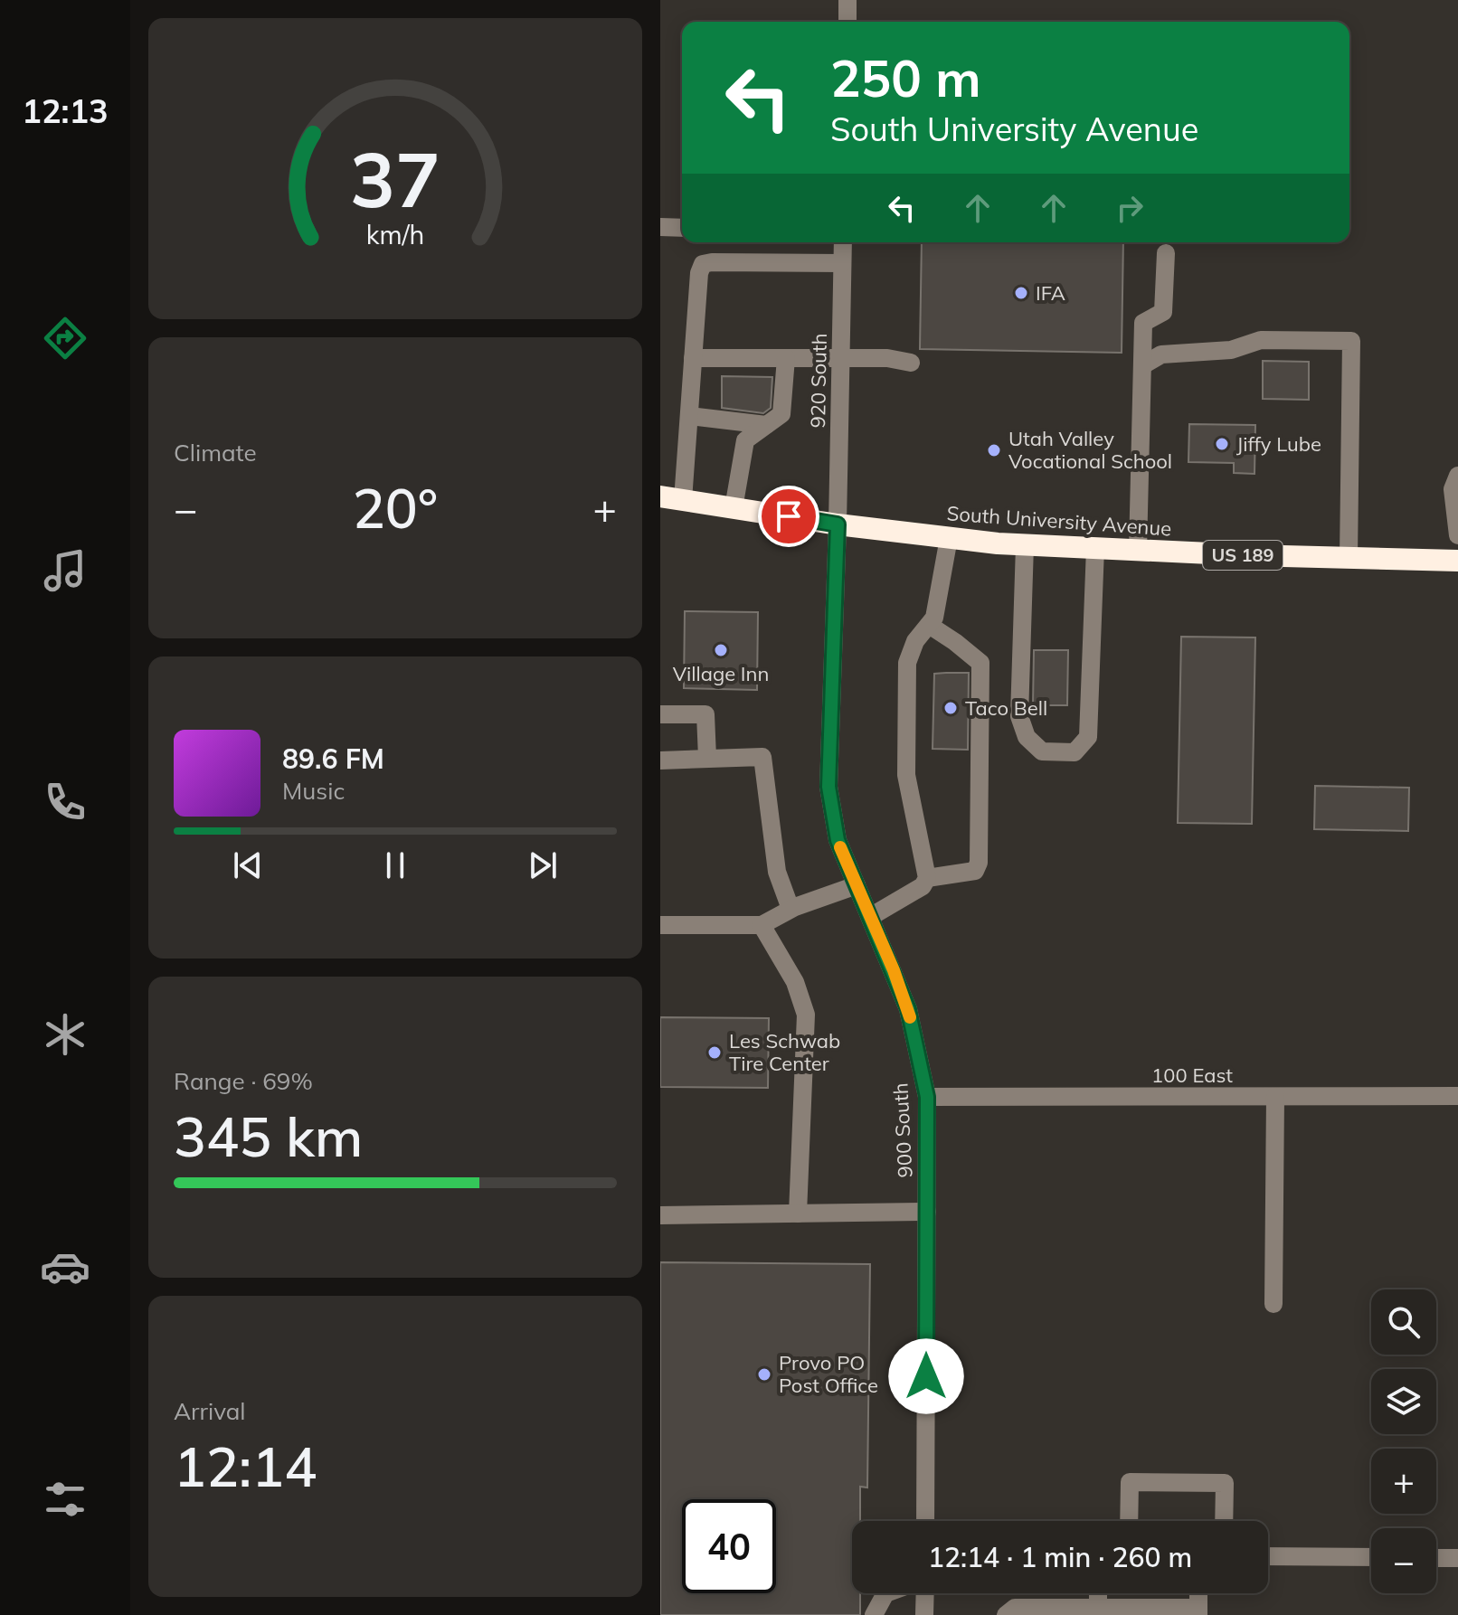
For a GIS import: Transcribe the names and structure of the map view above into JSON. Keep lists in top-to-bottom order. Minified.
{"streets":{"highway":["South University Avenue","US 189"],"street":["920 South","100 East","900 South"]},"crossings":[["920 South","South University Avenue"],["920 South","900 South"],["South University Avenue","900 South"],["100 East","900 South"]],"places":["IFA","Jiffy Lube","Utah Valley Vocational School","Village Inn","Taco Bell","Les Schwab Tire Center","Provo PO Post Office"],"page":{"tabs":"12:13","turn":["250 m","South University Avenue"],"tile":["Climate",["Range · 69%","345 km"],["Arrival","12:14"]],"heat":["−","20°","+"],"song":["89.6 FM","Music"],"map_buttons":["+","−"],"limit":"40","trip":"12:14 · 1 min · 260 m","gauge":["37","km/h"]}}
